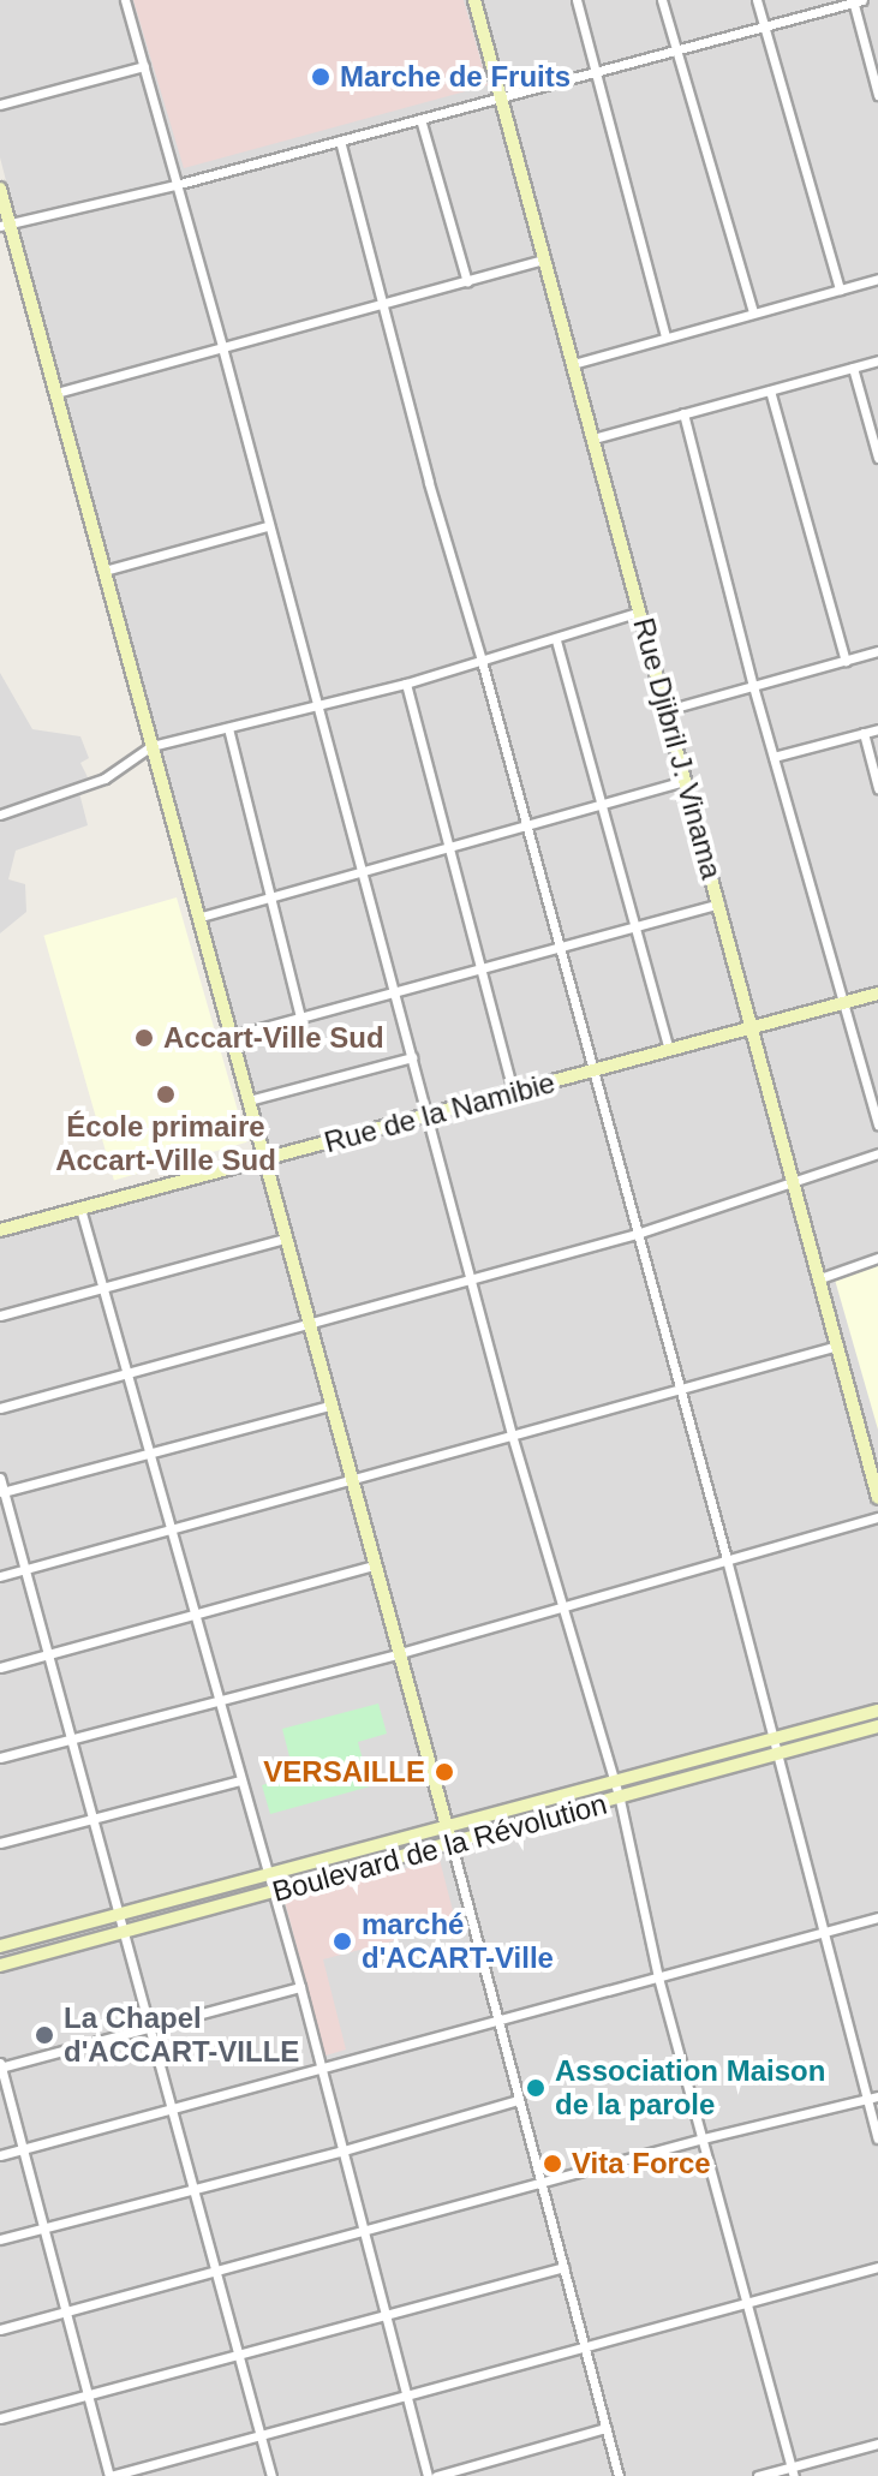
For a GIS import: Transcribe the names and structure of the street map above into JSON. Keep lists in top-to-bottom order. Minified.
{"streets":{"street":["Rue Djibril J. Vinama","Rue de la Namibie","Boulevard de la Révolution"]},"crossings":[["Rue Djibril J. Vinama","Rue de la Namibie"]],"places":["Marche de Fruits","Accart-Ville Sud","École primaire Accart-Ville Sud","VERSAILLE","marché d'ACART-Ville","La Chapel d'ACCART-VILLE","Association Maison de la parole","Vita Force"]}
